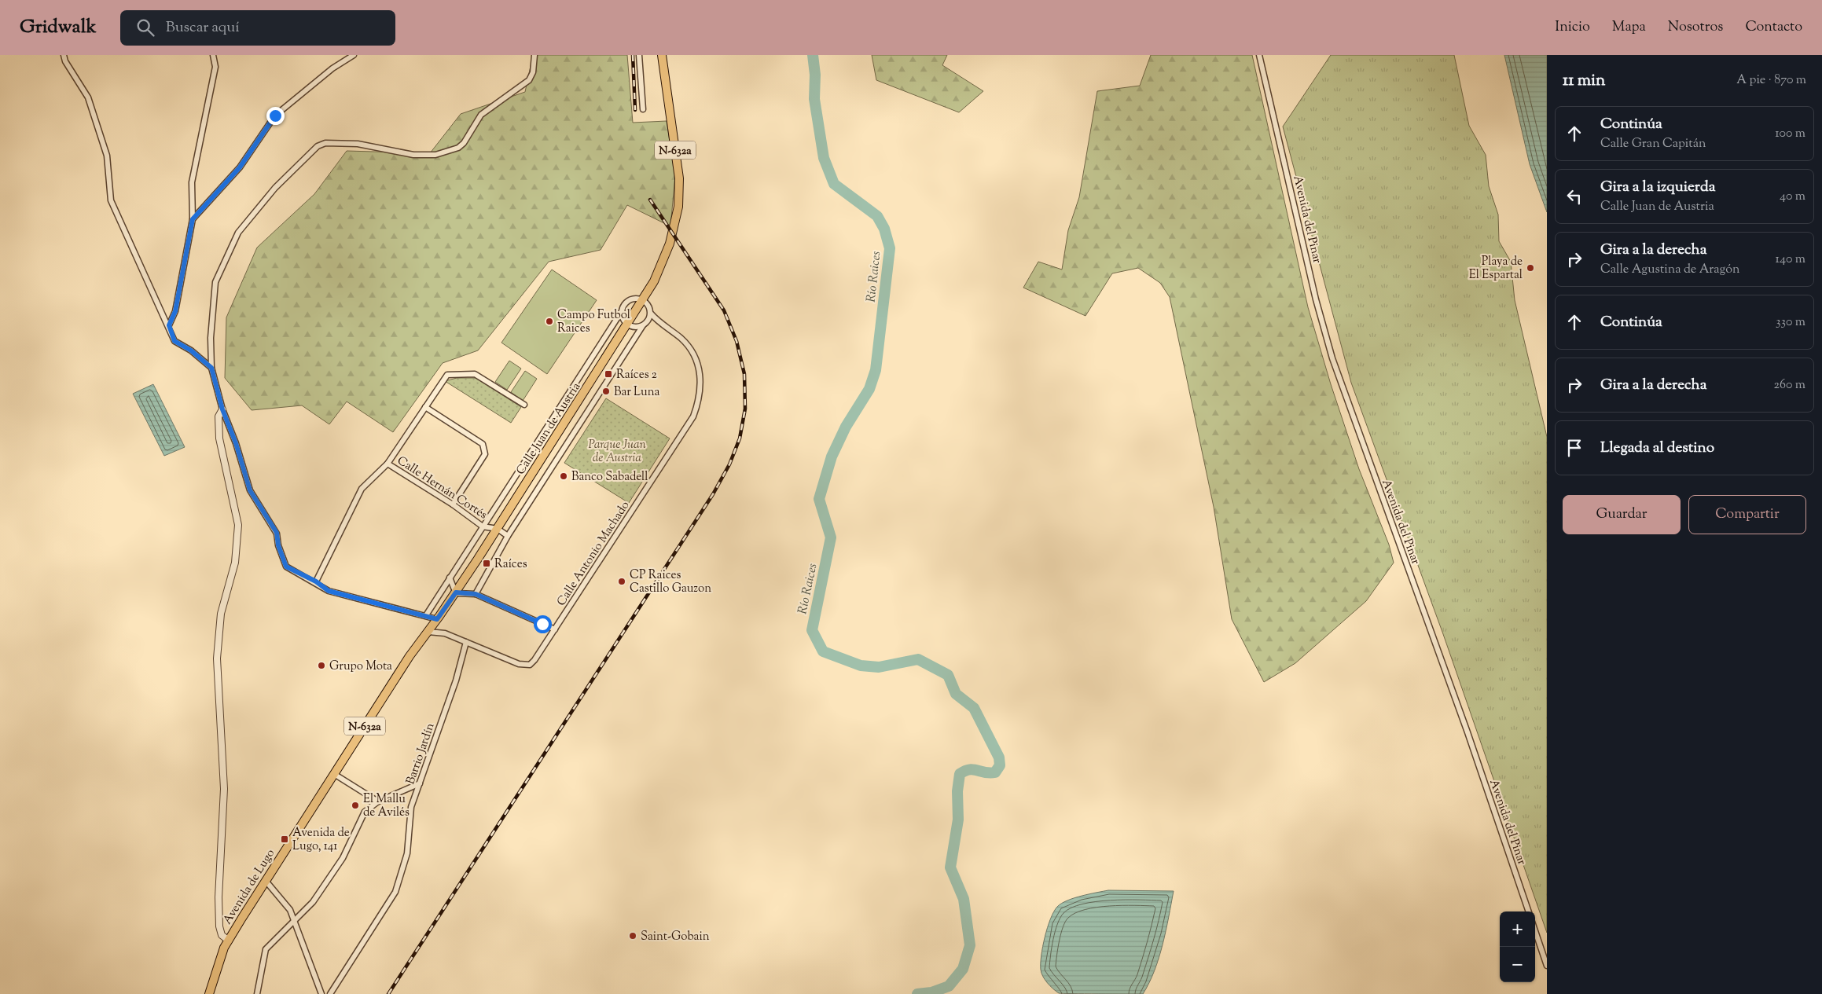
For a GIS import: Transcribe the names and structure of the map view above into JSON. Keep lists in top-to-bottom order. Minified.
{"streets":{"main road":["N-632a","Calle Juan de Austria","Avenida de Lugo"],"street":["Avenida del Pinar","Calle Hernán Cortés","Calle Antonio Machado","Barrio Jardín"]},"crossings":[["Calle Juan de Austria","Calle Hernán Cortés"],["Calle Juan de Austria","Calle Antonio Machado"],["Calle Juan de Austria","Avenida de Lugo"],["Calle Antonio Machado","Barrio Jardín"]],"water":["Río Raices"],"parks":["Parque Juan de Austria"],"places":{"other":["Playa de El Espartal","Campo Futbol Raices","Bar Luna","Banco Sabadell","CP Raices Castillo Gauzon","Grupo Mota","El Mallu de Avilés","Saint-Gobain"],"transit":["Raíces 2","Raíces","Avenida de Lugo, 141"]},"page":{"header":"Gridwalk","search":"Buscar aquí","nav":["Inicio","Mapa","Nosotros","Contacto"],"heading":["11 min","A pie · 870 m"],"list":[["Continúa","Calle Gran Capitán","100 m"],["Gira a la izquierda","Calle Juan de Austria","40 m"],["Gira a la derecha","Calle Agustina de Aragón","140 m"],["Continúa","330 m"],["Gira a la derecha","260 m"],"Llegada al destino"],"buttons":["Guardar","Compartir"],"map_buttons":["+","−"]}}
